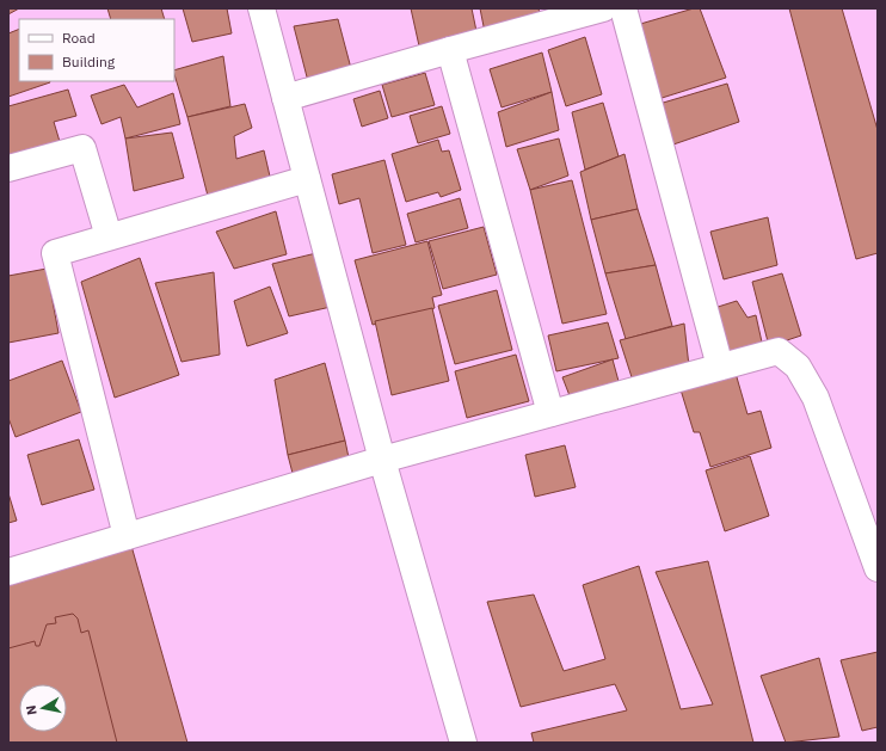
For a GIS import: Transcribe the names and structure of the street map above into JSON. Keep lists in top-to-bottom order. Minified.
{"legend":["Road","Building"],"north":"left"}
